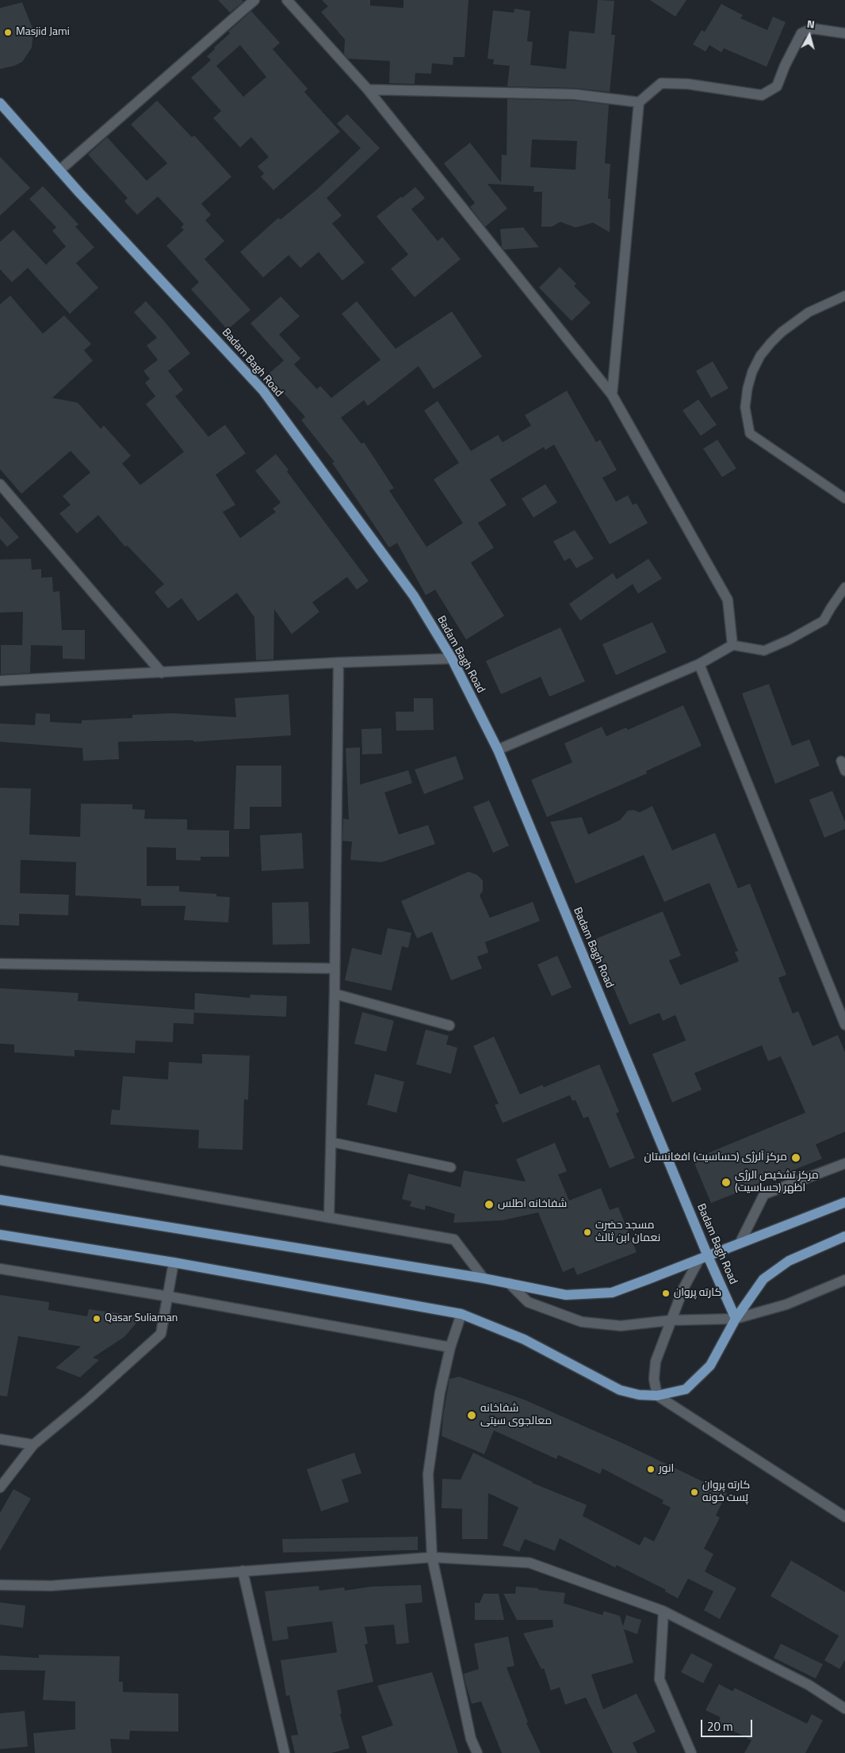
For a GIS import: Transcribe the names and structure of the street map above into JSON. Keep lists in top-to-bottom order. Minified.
{"streets":{"main road":["Badam Bagh Road"]},"places":["Masjid Jami","مرکز آلرژی (حساسیت) افغانستان","مرکز تشخیص الرژی (حساسیت) اظهر","شفاخانه اطلس","مسجد حضرت نعمان ابن ثالث","کارته پروان","Qasar Suliaman","شفاخانه معالجوی سیتی","انور","کارته پروان پُست خونه"],"scale_bar":"20 m","north":"top"}
